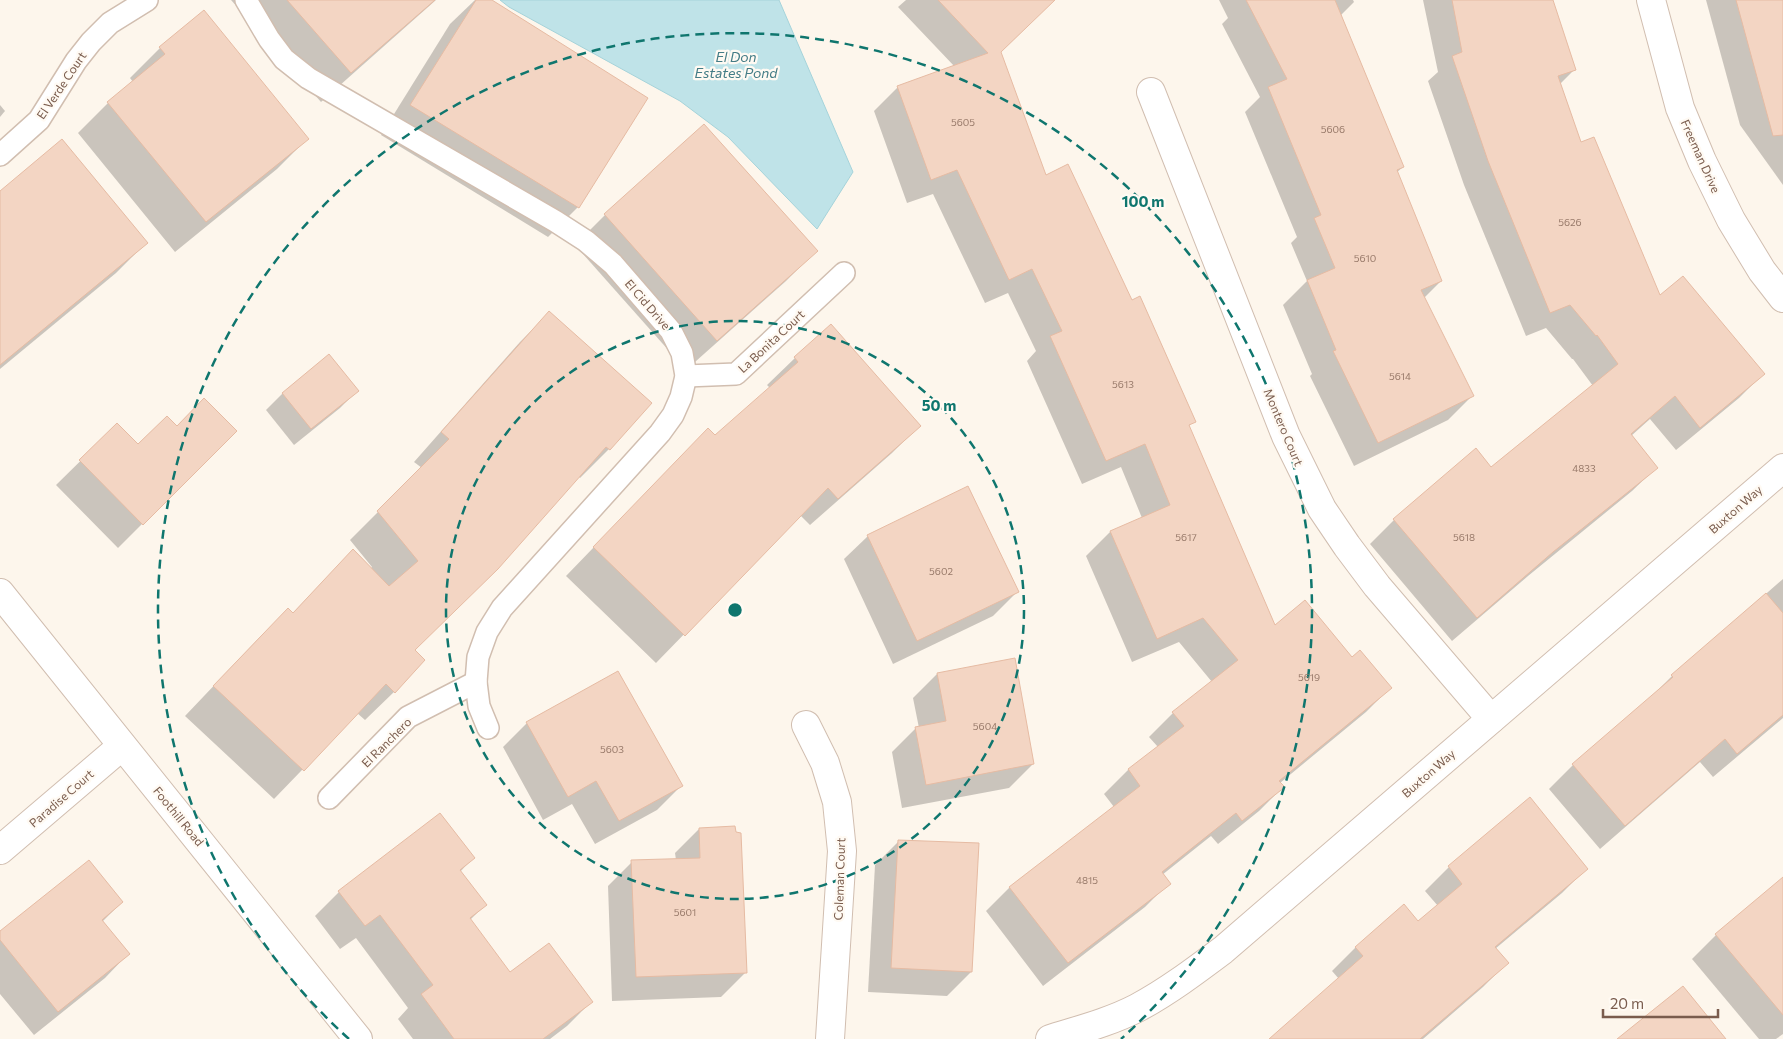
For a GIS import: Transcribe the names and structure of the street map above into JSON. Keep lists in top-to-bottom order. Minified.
{"streets":{"street":["Freeman Drive","Montero Court","Buxton Way","Paradise Court","Foothill Road","Coleman Court"],"lane":["El Verde Court","El Cid Drive","La Bonita Court","El Ranchero"]},"crossings":[["El Cid Drive","La Bonita Court"],["El Cid Drive","El Ranchero"],["Montero Court","Buxton Way"],["Paradise Court","Foothill Road"]],"water":["El Don Estates Pond"],"house_numbers":["5605","5606","5626","5610","5614","5613","4833","5617","5618","5602","5619","5604","5603","4815","5601"],"scale_bar":"20 m","rings":["100 m","50 m"]}
